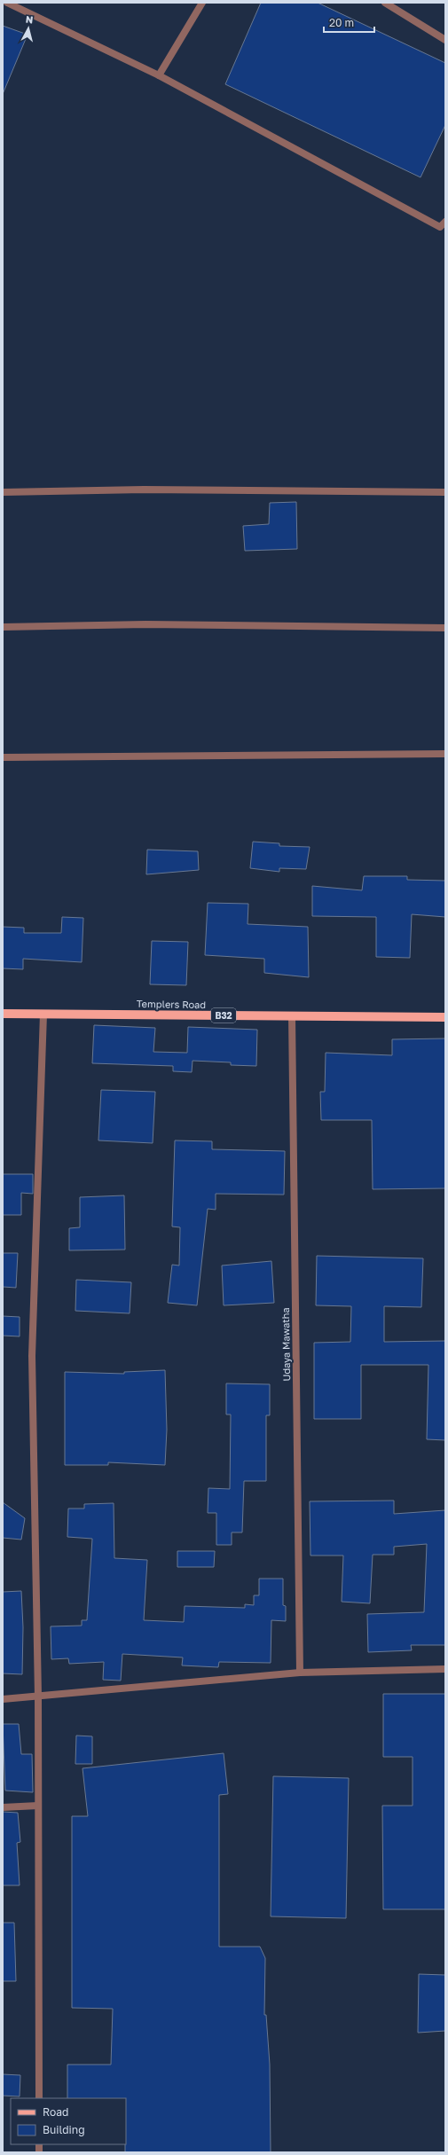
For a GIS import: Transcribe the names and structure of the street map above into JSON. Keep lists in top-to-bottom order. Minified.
{"streets":{"main road":["Templers Road","B32"],"street":["Udaya Mawatha"]},"crossings":[["Templers Road","Udaya Mawatha"]],"legend":["Road","Building"],"scale_bar":"20 m","north":"top"}
